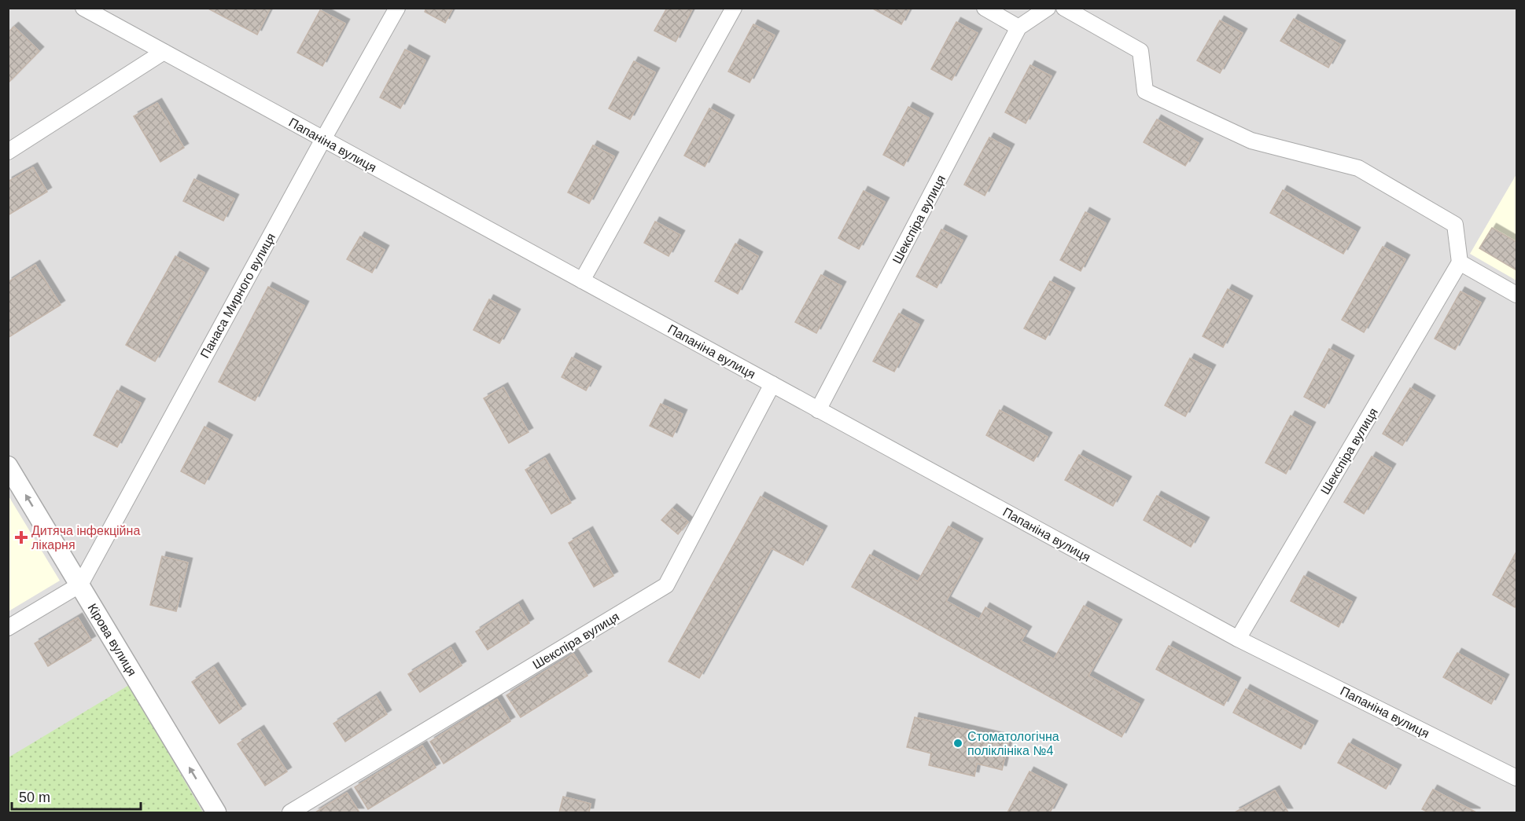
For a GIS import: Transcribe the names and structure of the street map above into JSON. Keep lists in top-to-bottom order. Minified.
{"streets":{"street":["Папаніна вулиця","Шекспіра вулиця","Панаса Мирного вулиця","Кірова вулиця"]},"crossings":[["Папаніна вулиця","Шекспіра вулиця"],["Папаніна вулиця","Панаса Мирного вулиця"],["Панаса Мирного вулиця","Кірова вулиця"]],"one_way":["Кірова вулиця"],"places":{"health":["Дитяча інфекційна лікарня"],"other":["Стоматологічна поліклініка №4"]},"scale_bar":"50 m"}
